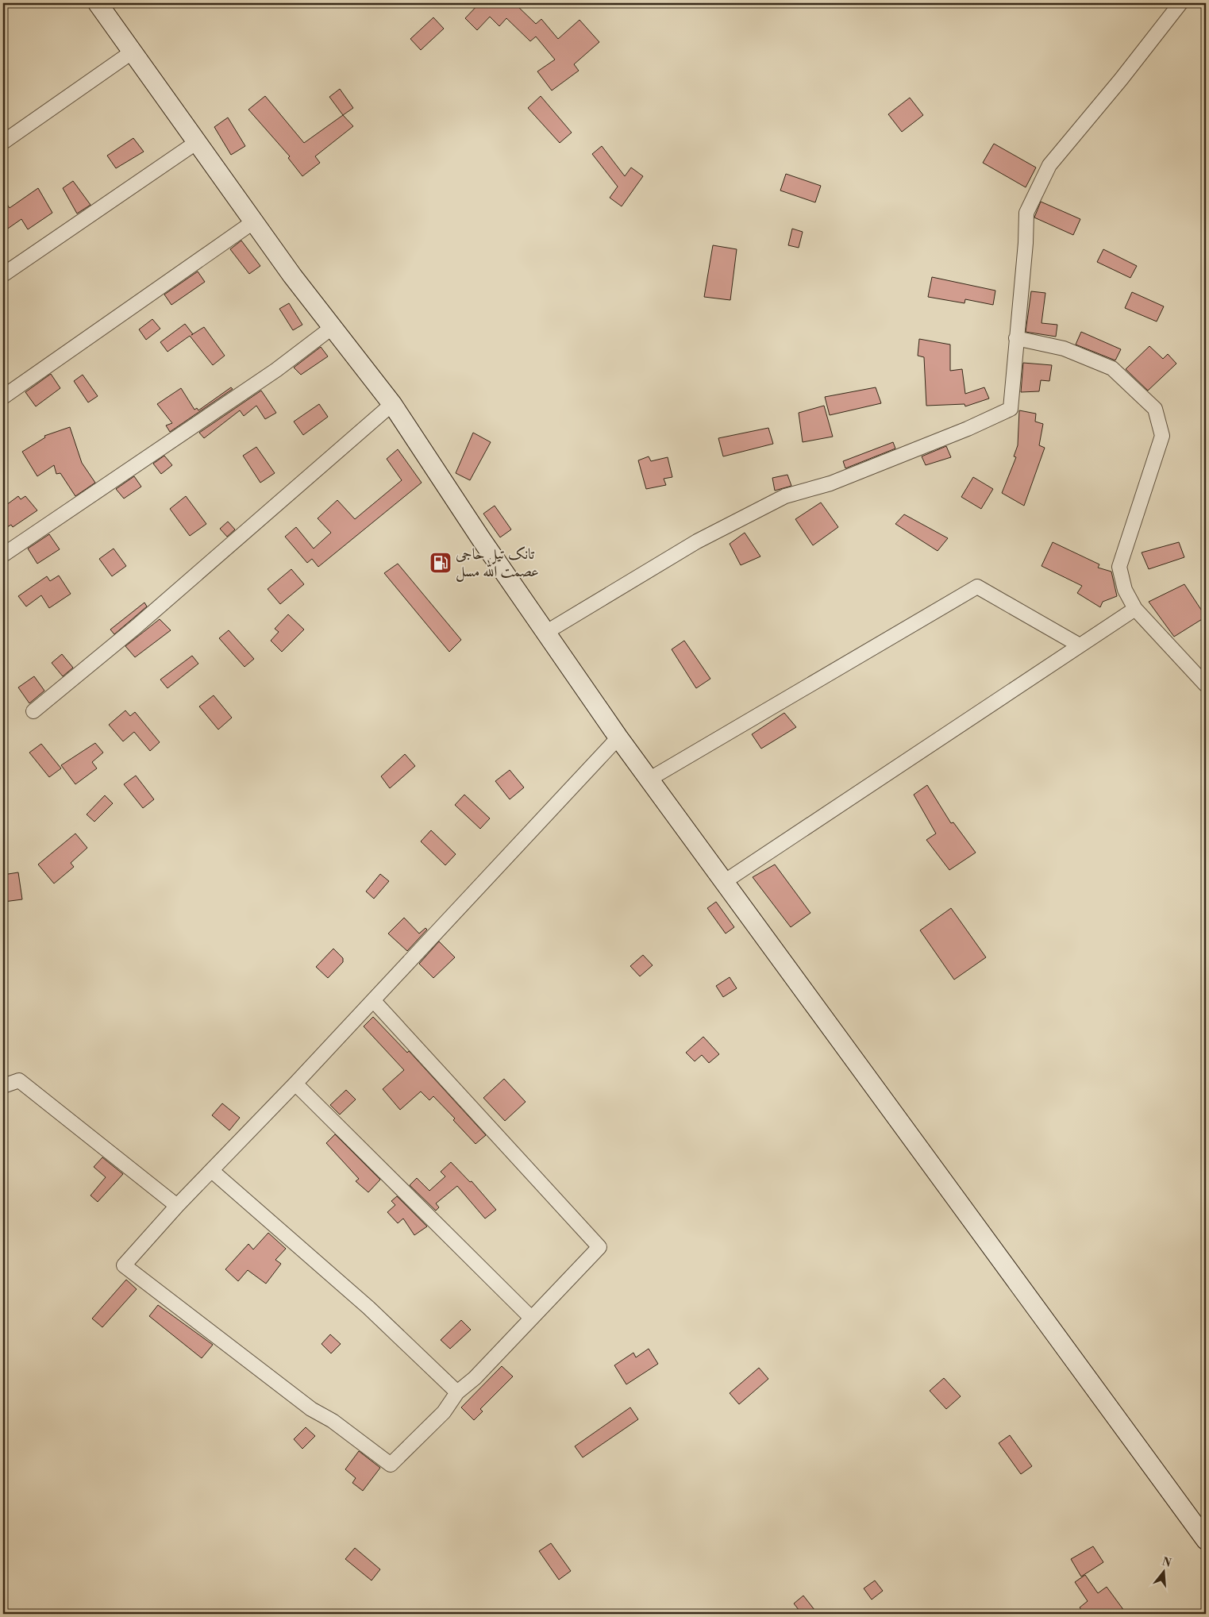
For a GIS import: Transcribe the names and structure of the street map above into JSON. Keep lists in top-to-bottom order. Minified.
{"places":{"fuel station":["تانک تیل حاجی عصمت الله مسل"]},"north":"top"}
